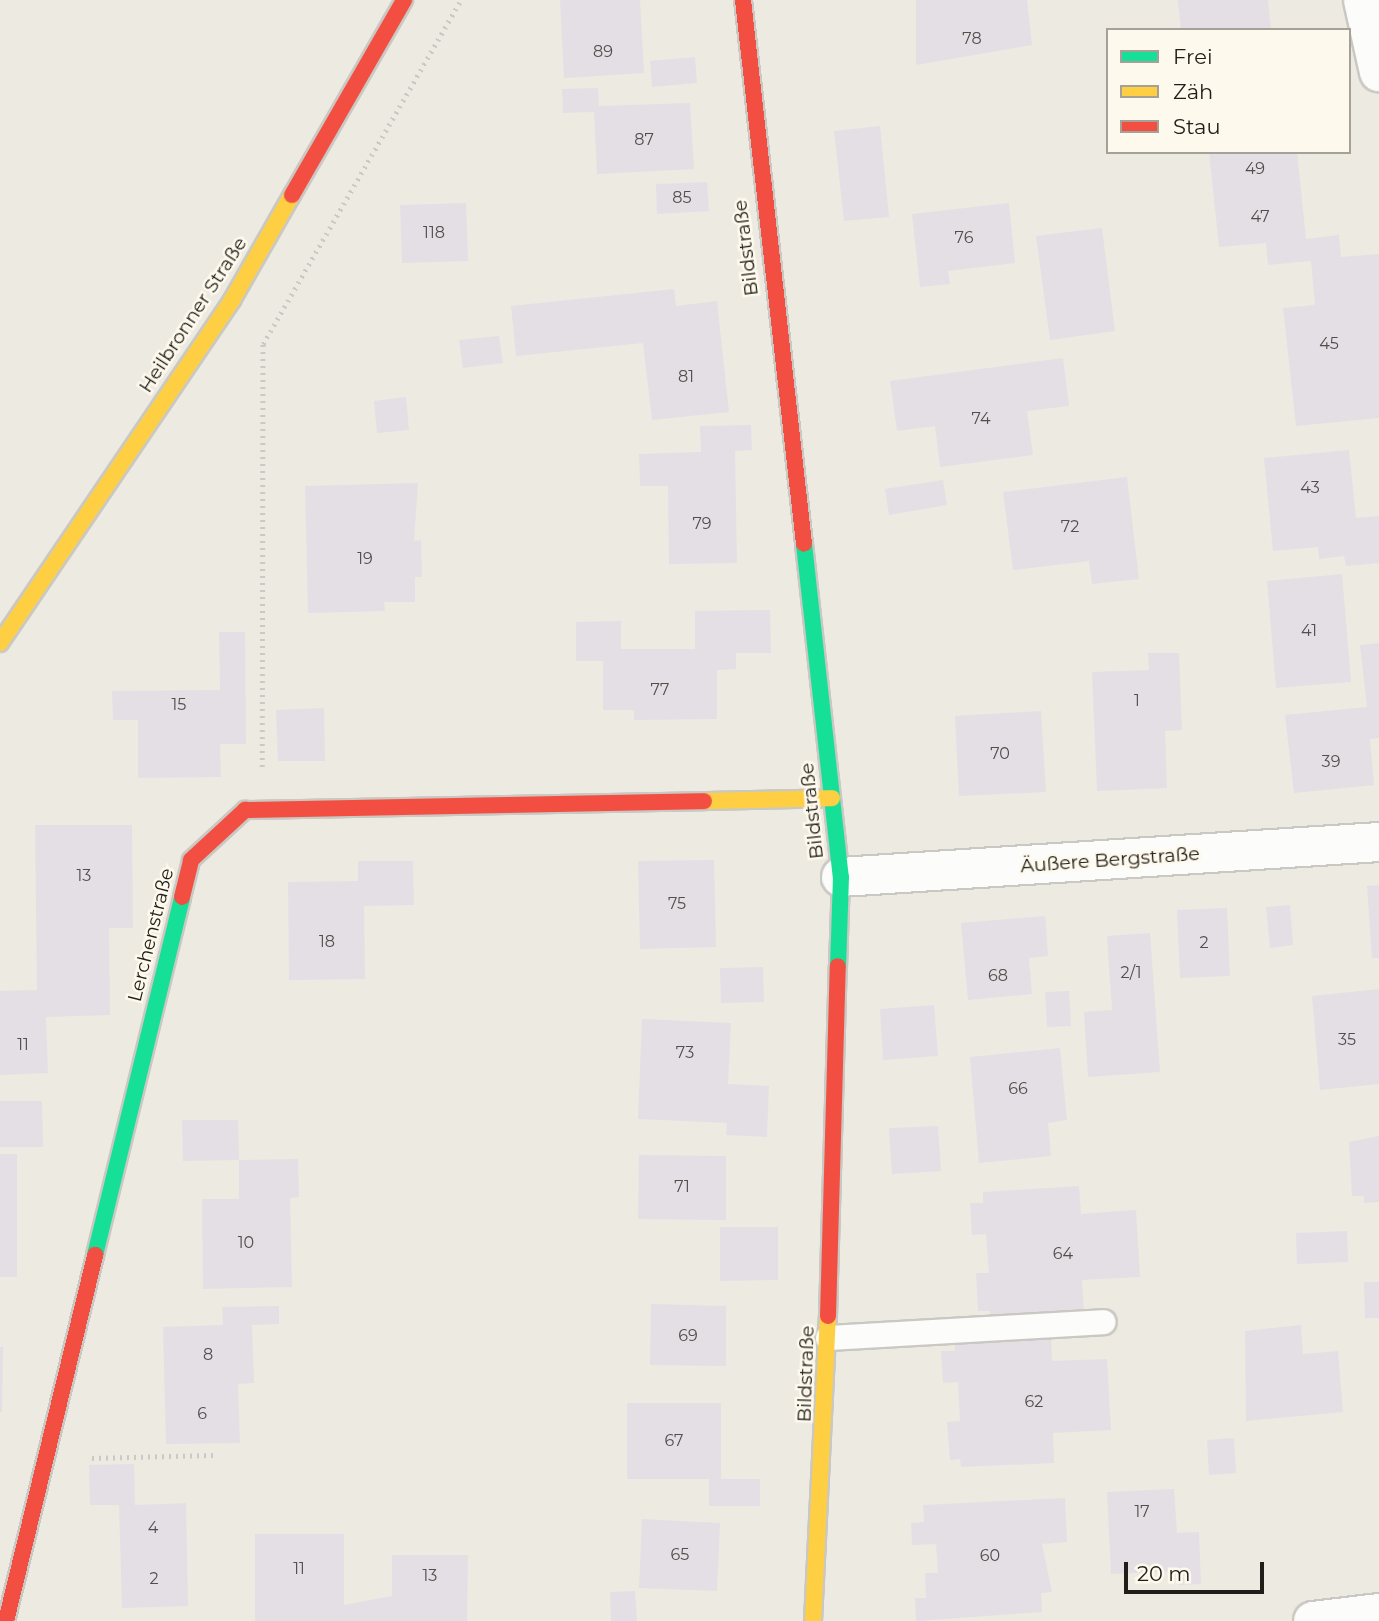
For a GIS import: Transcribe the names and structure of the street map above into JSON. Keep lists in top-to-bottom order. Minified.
{"streets":{"street":["Bildstraße","Heilbronner Straße","Äußere Bergstraße","Lerchenstraße"]},"crossings":[["Bildstraße","Äußere Bergstraße"],["Bildstraße","Lerchenstraße"]],"house_numbers":["78","89","87","49","85","47","118","76","45","81","74","43","79","72","19","41","77","1","15","70","39","13","75","18","2","2/1","68","35","11","73","66","71","10","64","69","8","62","6","67","17","4","65","60","11","13","2"],"legend":["Frei","Zäh","Stau"],"scale_bar":"20 m"}
